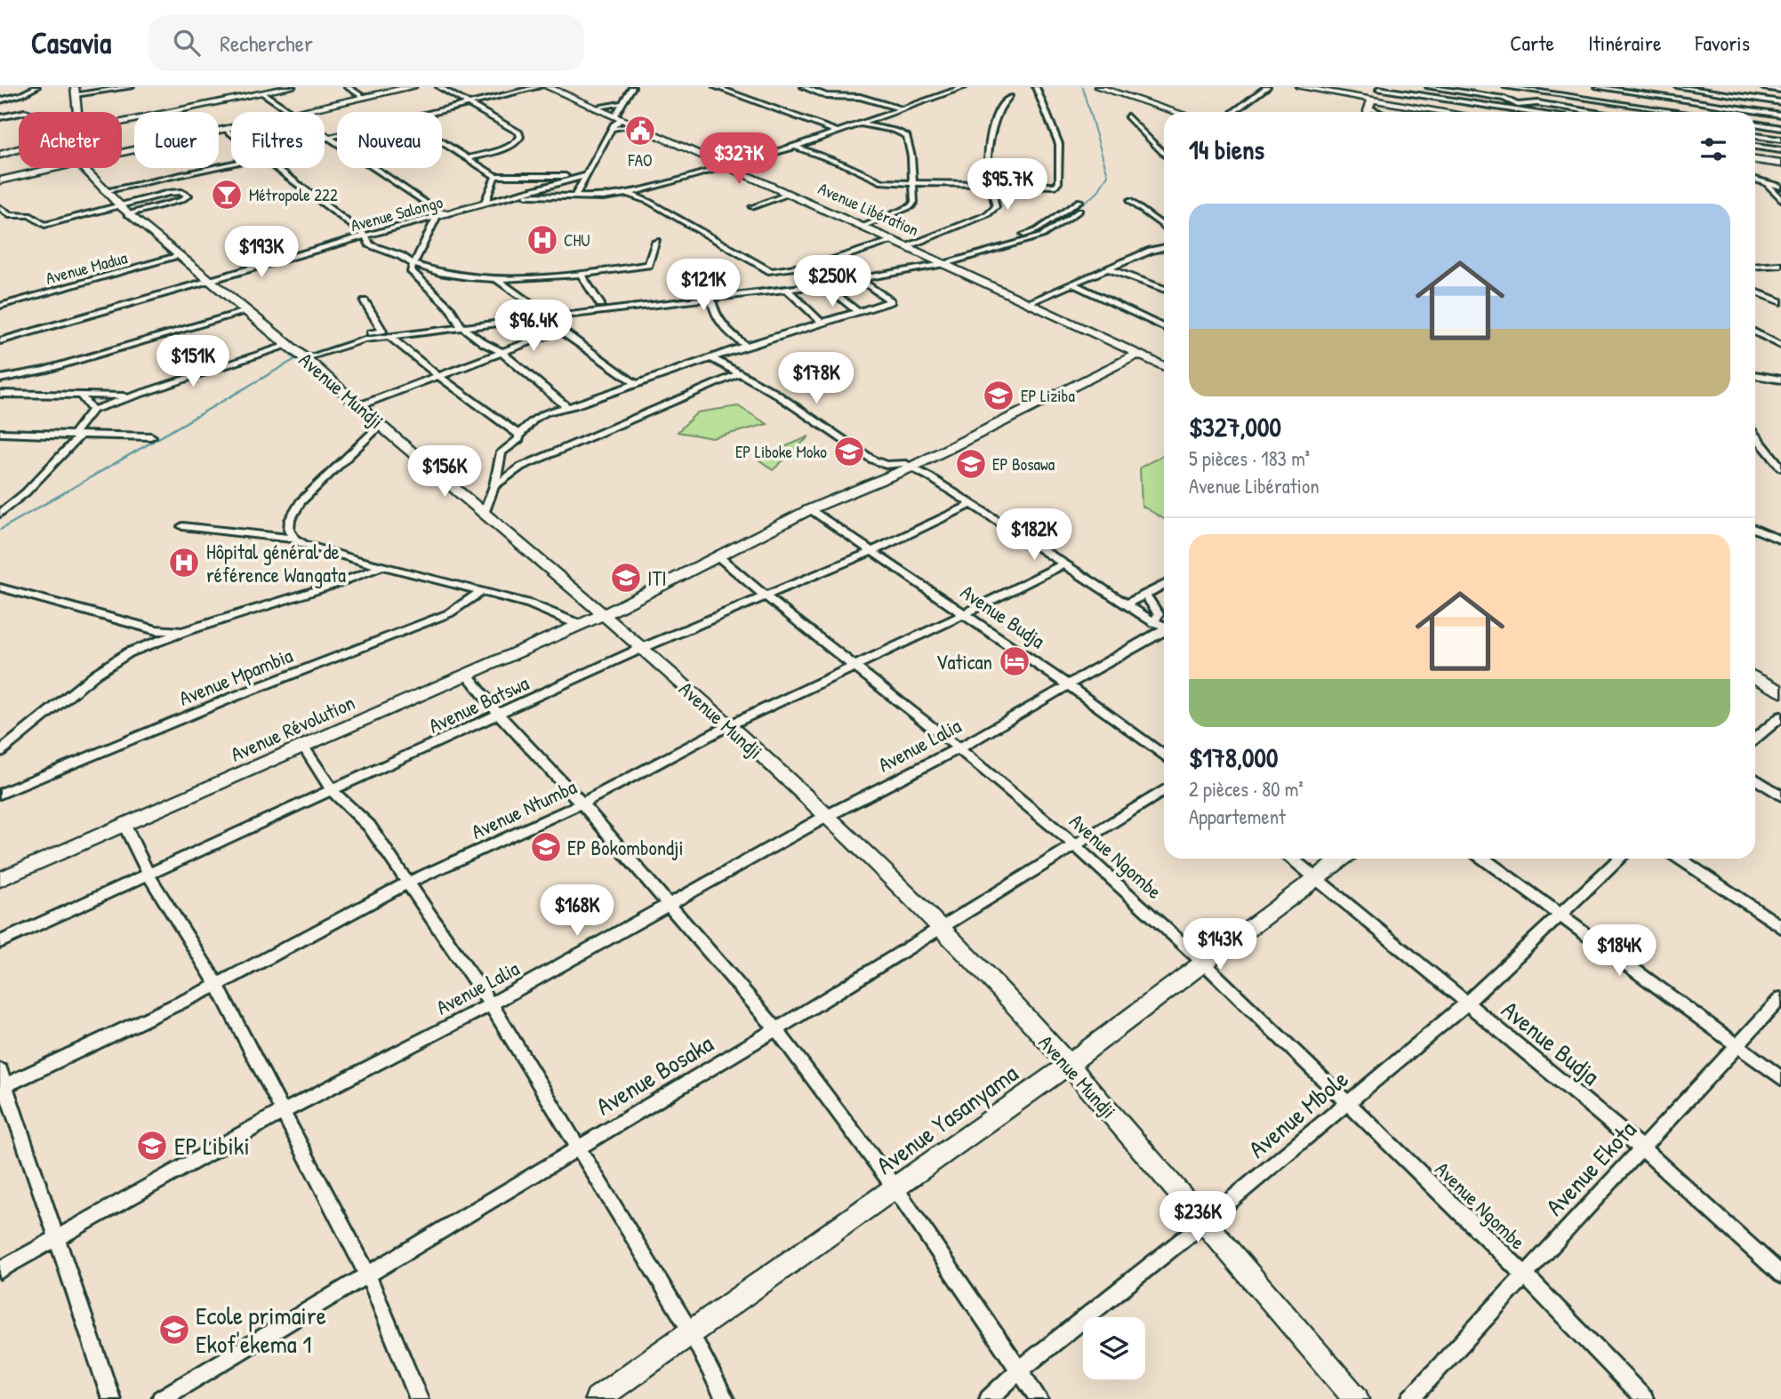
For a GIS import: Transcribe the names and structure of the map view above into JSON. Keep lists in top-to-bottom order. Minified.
{"streets":{"street":["Avenue Libération","Avenue Salongo","Avenue Madua","Avenue Mundji","Avenue Budja","Avenue Mpambia","Avenue Batswa","Avenue Révolution","Avenue Lalia","Avenue Ntumba","Avenue Ngombe","Avenue Bosaka","Avenue Mbole","Avenue Yasanyama","Avenue Ekota"]},"crossings":[["Avenue Libération","Avenue Révolution"],["Avenue Salongo","Avenue Mundji"],["Avenue Madua","Avenue Mundji"],["Avenue Mundji","Avenue Batswa"],["Avenue Mundji","Avenue Révolution"],["Avenue Mundji","Avenue Lalia"],["Avenue Mundji","Avenue Ntumba"],["Avenue Mundji","Avenue Bosaka"],["Avenue Mundji","Avenue Mbole"],["Avenue Mundji","Avenue Yasanyama"],["Avenue Budja","Avenue Batswa"],["Avenue Budja","Avenue Révolution"],["Avenue Budja","Avenue Lalia"],["Avenue Budja","Avenue Ntumba"],["Avenue Budja","Avenue Mbole"],["Avenue Budja","Avenue Yasanyama"],["Avenue Budja","Avenue Ekota"],["Avenue Batswa","Avenue Ngombe"],["Avenue Révolution","Avenue Ngombe"],["Avenue Lalia","Avenue Ngombe"],["Avenue Ntumba","Avenue Ngombe"],["Avenue Ngombe","Avenue Bosaka"],["Avenue Ngombe","Avenue Mbole"],["Avenue Ngombe","Avenue Yasanyama"],["Avenue Ngombe","Avenue Ekota"]],"places":{"public building":["FAO"],"bar":["Métropole 222"],"hospital":["CHU","Hôpital général de référence Wangata"],"school or university":["EP Liziba","EP Liboke Moko","EP Bosawa","ITI","EP Bokombondji","EP Libiki","Ecole primaire Ekof'ekema 1"],"hotel":["Vatican"]},"page":{"header":"Casavia","search":"Rechercher","nav":["Carte","Itinéraire","Favoris"],"chip":["Acheter","Louer","Filtres","Nouveau"],"heading":"14 biens","price":["$327K","$95.7K","$193K","$250K","$121K","$96.4K","$151K","$178K","$156K","$182K","$168K","$143K","$184K","$236K"],"list":[{"name":"$327,000","note":"5 pièces · 183 m² · Avenue Libération"},{"name":"$178,000","note":"2 pièces · 80 m² · Appartement"}]}}
